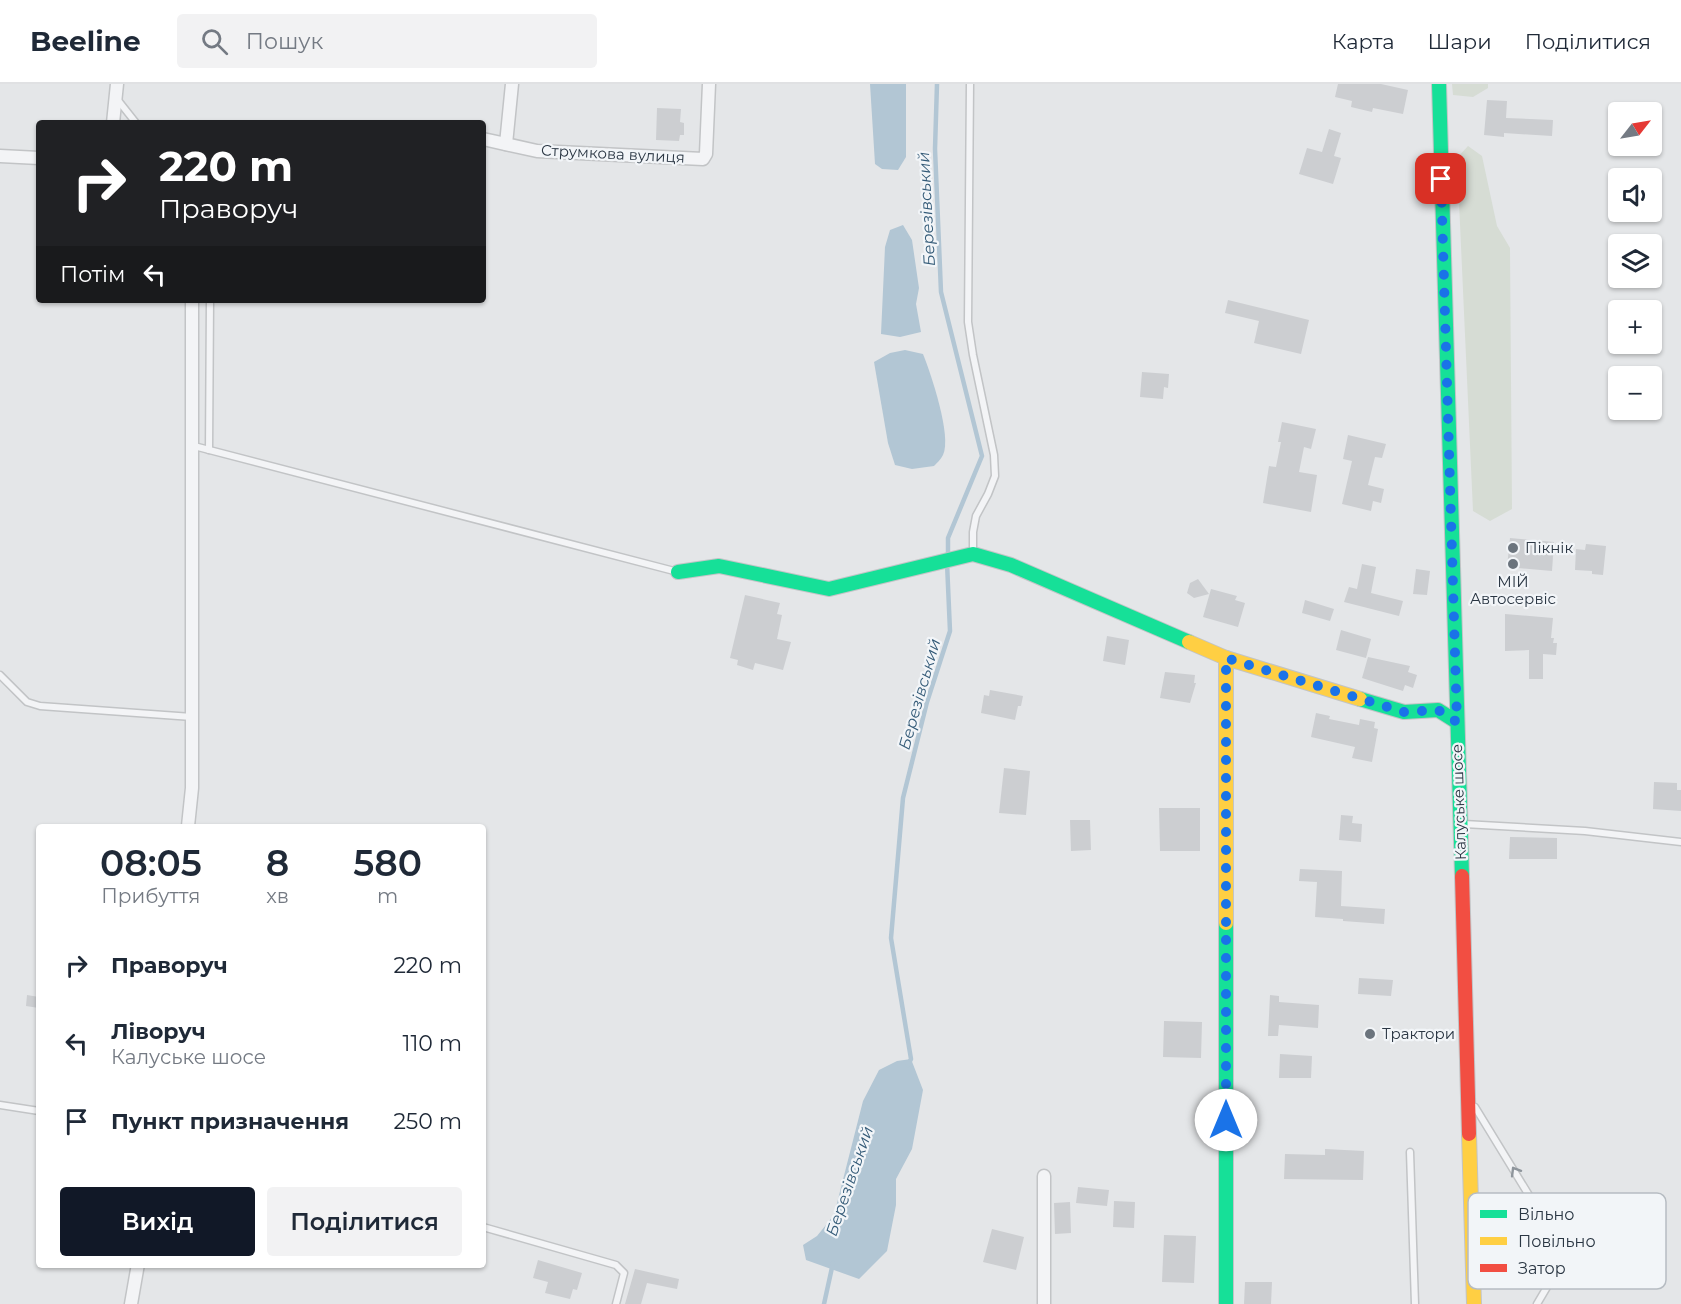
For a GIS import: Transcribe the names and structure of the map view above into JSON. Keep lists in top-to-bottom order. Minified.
{"streets":{"street":["Струмкова вулиця","Калуське шосе"]},"water":["Березівський"],"places":["Пікнік","МІЙ Автосервіс","Трактори"],"legend":["Вільно","Повільно","Затор"],"north":"top right","page":{"header":"Beeline","search":"Пошук","nav":["Карта","Шари","Поділитися"],"map_buttons":["+","−"],"turn":["220 m","Праворуч"],"then":"Потім","eta":["08:05","Прибуття","8","хв","580","m"],"list":[{"name":"Праворуч","value":"220 m"},{"name":"Ліворуч","note":"Калуське шосе","value":"110 m"},{"name":"Пункт призначення","value":"250 m"}],"buttons":["Вихід","Поділитися"]}}
